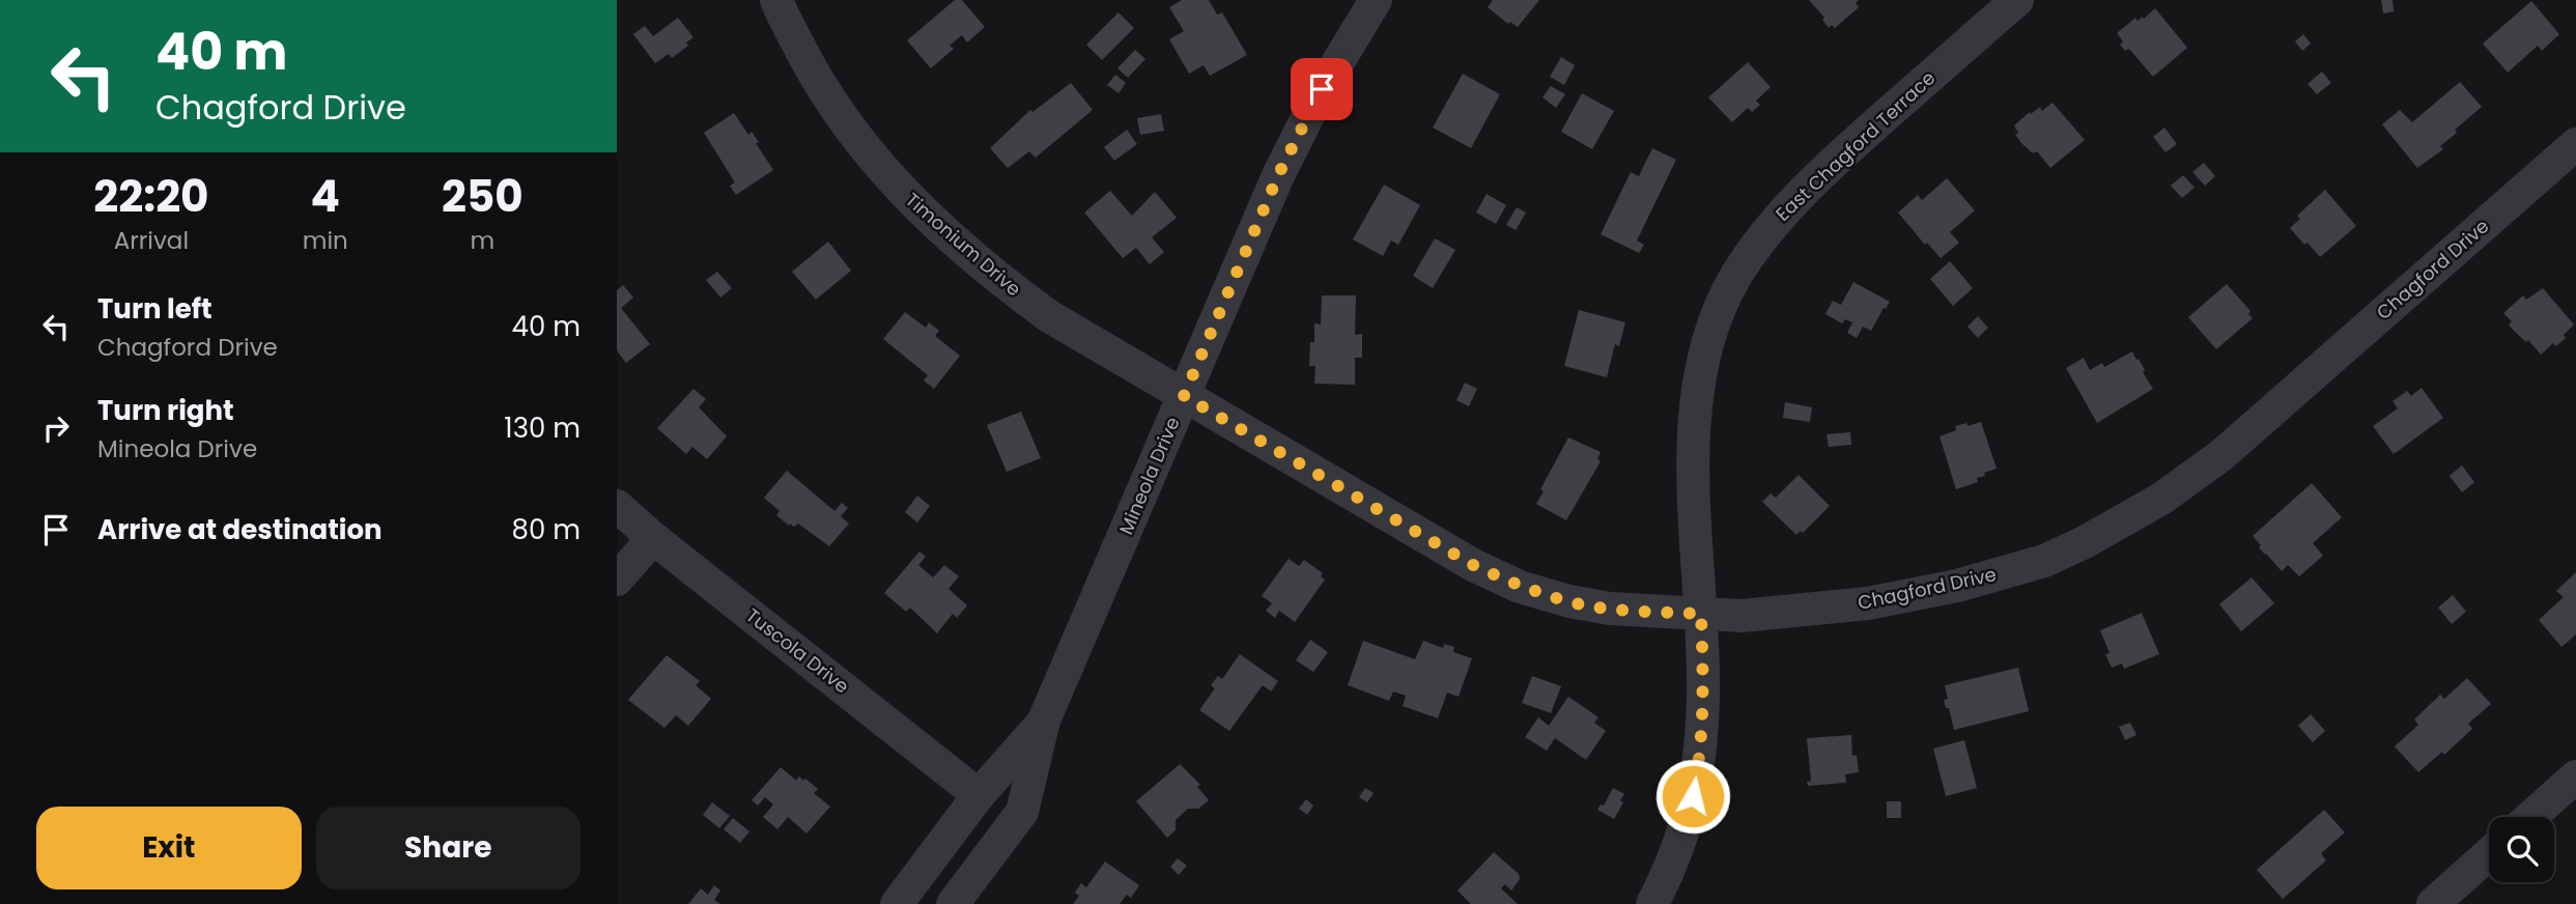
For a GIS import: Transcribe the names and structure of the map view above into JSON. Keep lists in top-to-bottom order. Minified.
{"streets":{"street":["East Chagford Terrace","Timonium Drive","Chagford Drive","Mineola Drive","Tuscola Drive"]},"crossings":[["East Chagford Terrace","Chagford Drive"],["Timonium Drive","Chagford Drive"],["Timonium Drive","Mineola Drive"],["Chagford Drive","Mineola Drive"],["Mineola Drive","Tuscola Drive"]],"page":{"turn":["40 m","Chagford Drive"],"eta":["22:20","Arrival","4","min","250","m"],"list":[{"name":"Turn left","note":"Chagford Drive","value":"40 m"},{"name":"Turn right","note":"Mineola Drive","value":"130 m"},{"name":"Arrive at destination","value":"80 m"}],"buttons":["Exit","Share"]}}
